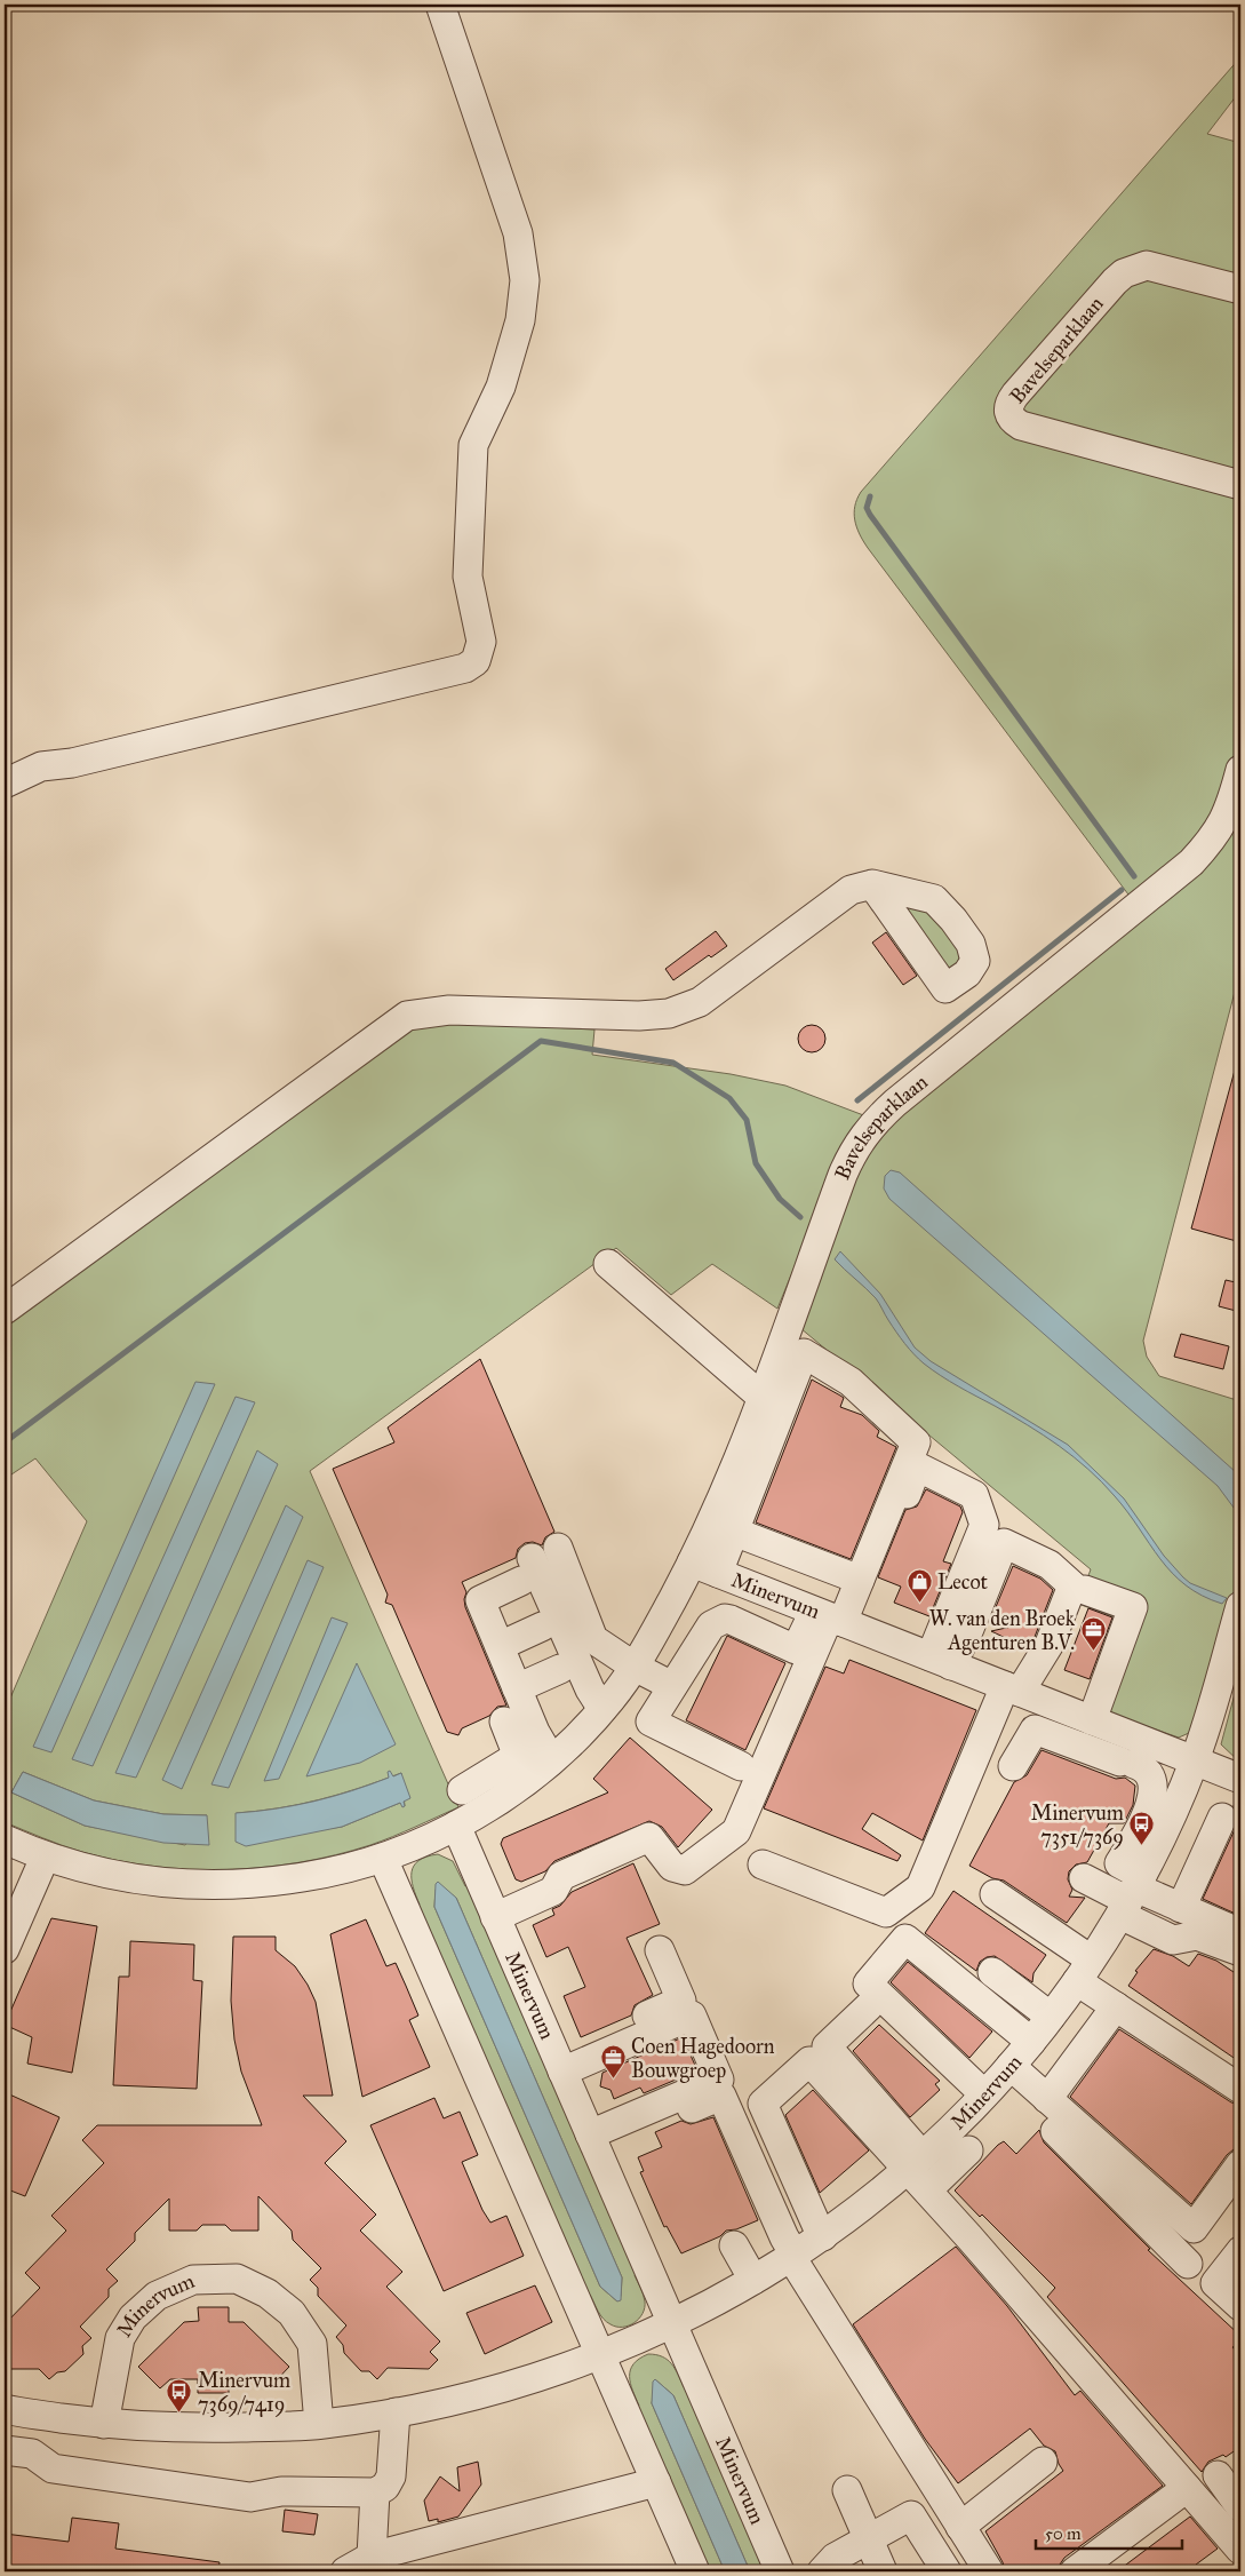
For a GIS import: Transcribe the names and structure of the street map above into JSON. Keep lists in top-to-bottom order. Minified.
{"streets":{"street":["Bavelseparklaan","Minervum"]},"crossings":[["Bavelseparklaan","Minervum"]],"places":{"shop":["Lecot"],"office":["W. van den Broek Agenturen B.V.","Coen Hagedoorn Bouwgroep"],"bus stop":["Minervum 7351/7369","Minervum 7369/7419"]},"scale_bar":"50 m"}
